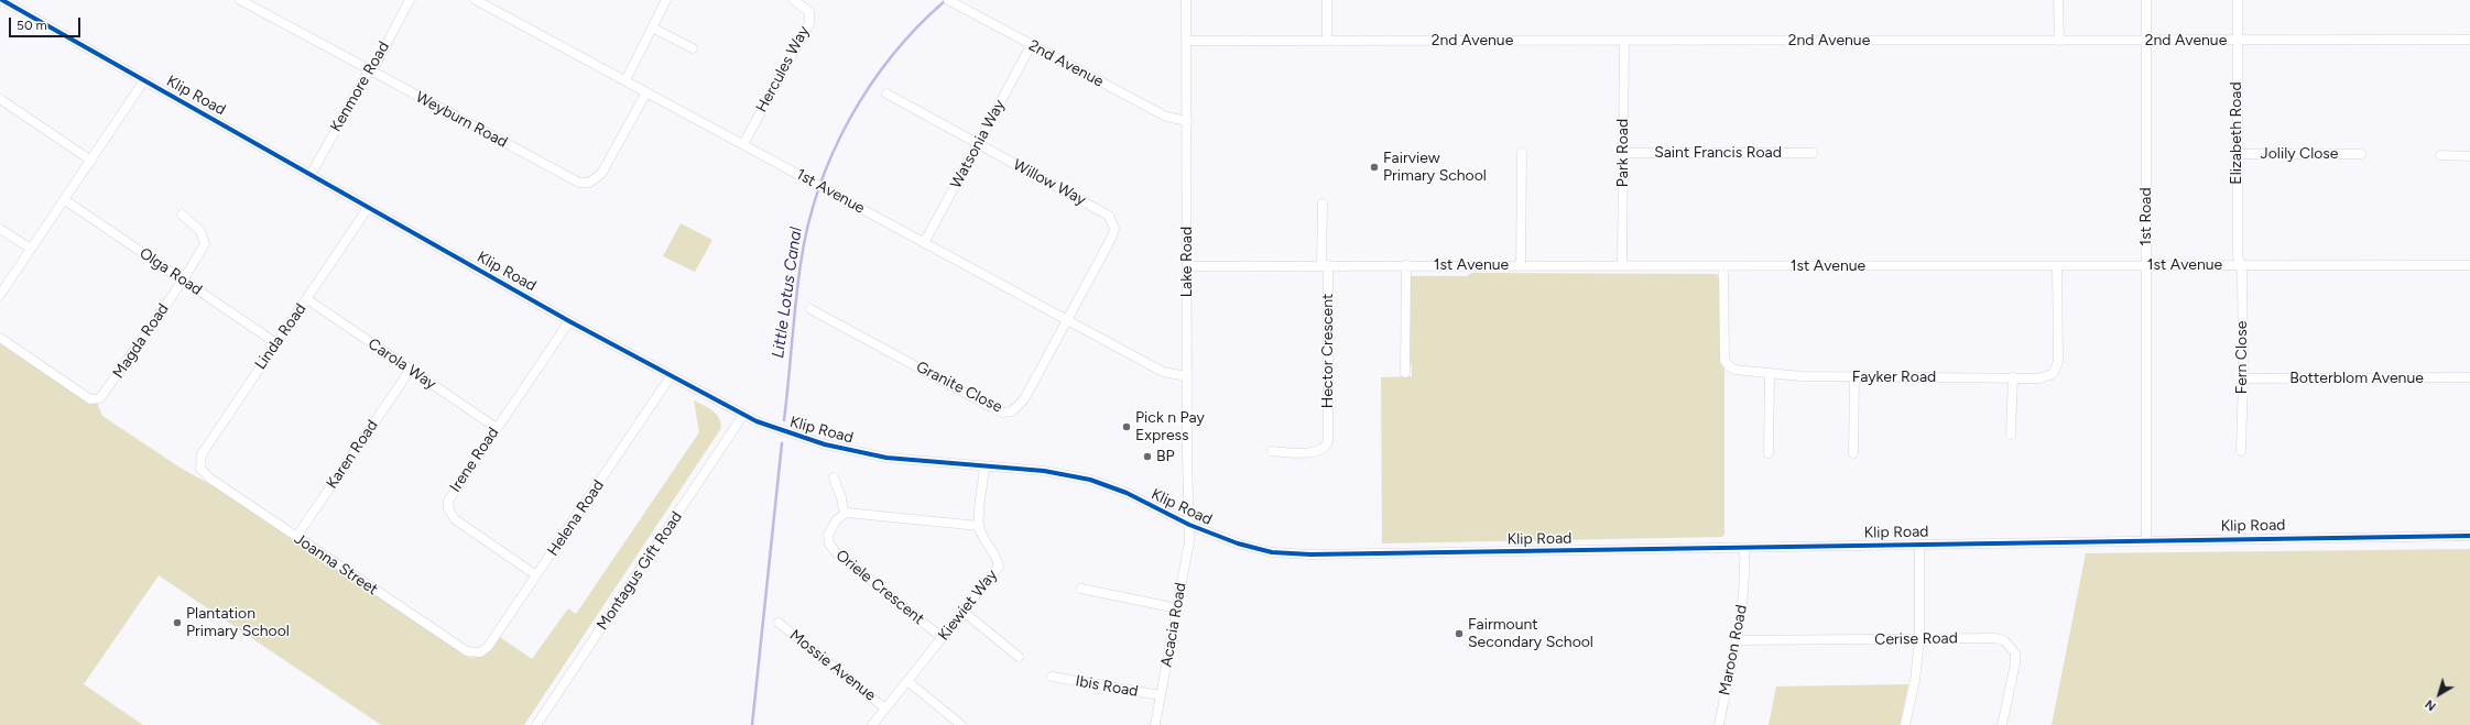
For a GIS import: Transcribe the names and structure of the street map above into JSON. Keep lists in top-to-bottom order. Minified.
{"streets":{"street":["2nd Avenue","Hercules Way","Kenmore Road","Klip Road","Weyburn Road","Elizabeth Road","Watsonia Way","Park Road","Saint Francis Road","Jolily Close","Willow Way","1st Avenue","1st Road","Lake Road","Olga Road","Linda Road","Magda Road","Hector Crescent","Fern Close","Carola Way","Fayker Road","Botterblom Avenue","Granite Close","Karen Road","Irene Road","Helena Road","Joanna Street","Montagus Gift Road","Oriele Crescent","Kiewiet Way","Acacia Road","Cerise Road","Maroon Road","Mossie Avenue","Ibis Road"]},"crossings":[["2nd Avenue","Elizabeth Road"],["2nd Avenue","Watsonia Way"],["2nd Avenue","Park Road"],["2nd Avenue","1st Road"],["2nd Avenue","Lake Road"],["Hercules Way","1st Avenue"],["Kenmore Road","Klip Road"],["Kenmore Road","Weyburn Road"],["Klip Road","1st Road"],["Klip Road","Lake Road"],["Klip Road","Linda Road"],["Klip Road","Irene Road"],["Klip Road","Helena Road"],["Klip Road","Montagus Gift Road"],["Klip Road","Kiewiet Way"],["Klip Road","Acacia Road"],["Klip Road","Maroon Road"],["Weyburn Road","1st Avenue"],["Elizabeth Road","Jolily Close"],["Elizabeth Road","1st Avenue"],["Elizabeth Road","Fern Close"],["Watsonia Way","Willow Way"],["Watsonia Way","1st Avenue"],["Park Road","Saint Francis Road"],["Park Road","1st Avenue"],["Willow Way","1st Avenue"],["Willow Way","Granite Close"],["1st Avenue","1st Road"],["1st Avenue","Lake Road"],["1st Avenue","Hector Crescent"],["1st Avenue","Fern Close"],["1st Avenue","Fayker Road"],["1st Avenue","Granite Close"],["Lake Road","Acacia Road"],["Olga Road","Linda Road"],["Olga Road","Magda Road"],["Linda Road","Carola Way"],["Linda Road","Joanna Street"],["Fern Close","Botterblom Avenue"],["Carola Way","Karen Road"],["Carola Way","Irene Road"],["Karen Road","Joanna Street"],["Irene Road","Helena Road"],["Helena Road","Joanna Street"],["Oriele Crescent","Kiewiet Way"],["Kiewiet Way","Mossie Avenue"],["Acacia Road","Ibis Road"],["Cerise Road","Maroon Road"]],"water":["Little Lotus Canal"],"places":["Fairview Primary School","Pick n Pay Express","BP","Plantation Primary School","Fairmount Secondary School"],"scale_bar":"50 m","north":"bottom left"}
